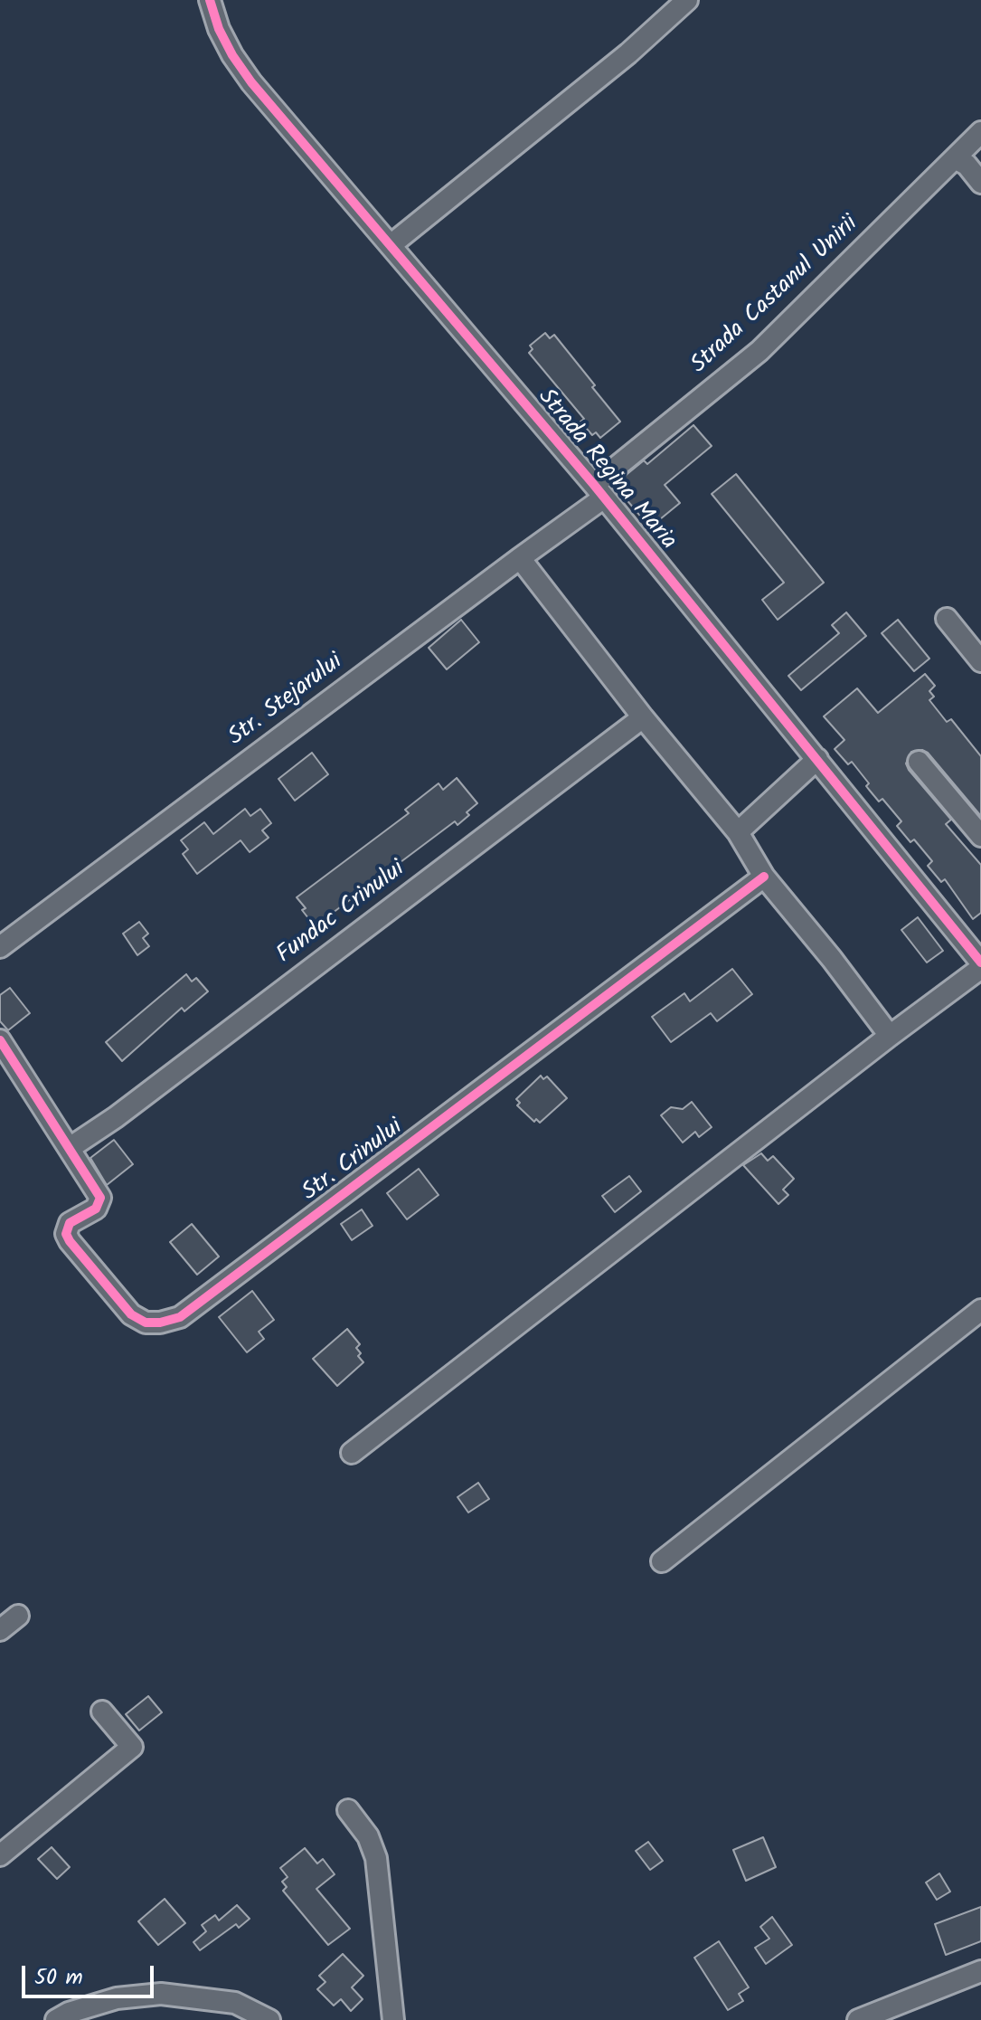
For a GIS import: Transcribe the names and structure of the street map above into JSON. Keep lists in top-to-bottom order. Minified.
{"streets":{"street":["Strada Castanul Unirii","Strada Regina Maria","Str. Stejarului","Fundac Crinului","Str. Crinului"]},"crossings":[["Strada Castanul Unirii","Strada Regina Maria"],["Strada Castanul Unirii","Str. Stejarului"],["Strada Regina Maria","Str. Stejarului"],["Fundac Crinului","Str. Crinului"]],"scale_bar":"50 m"}
